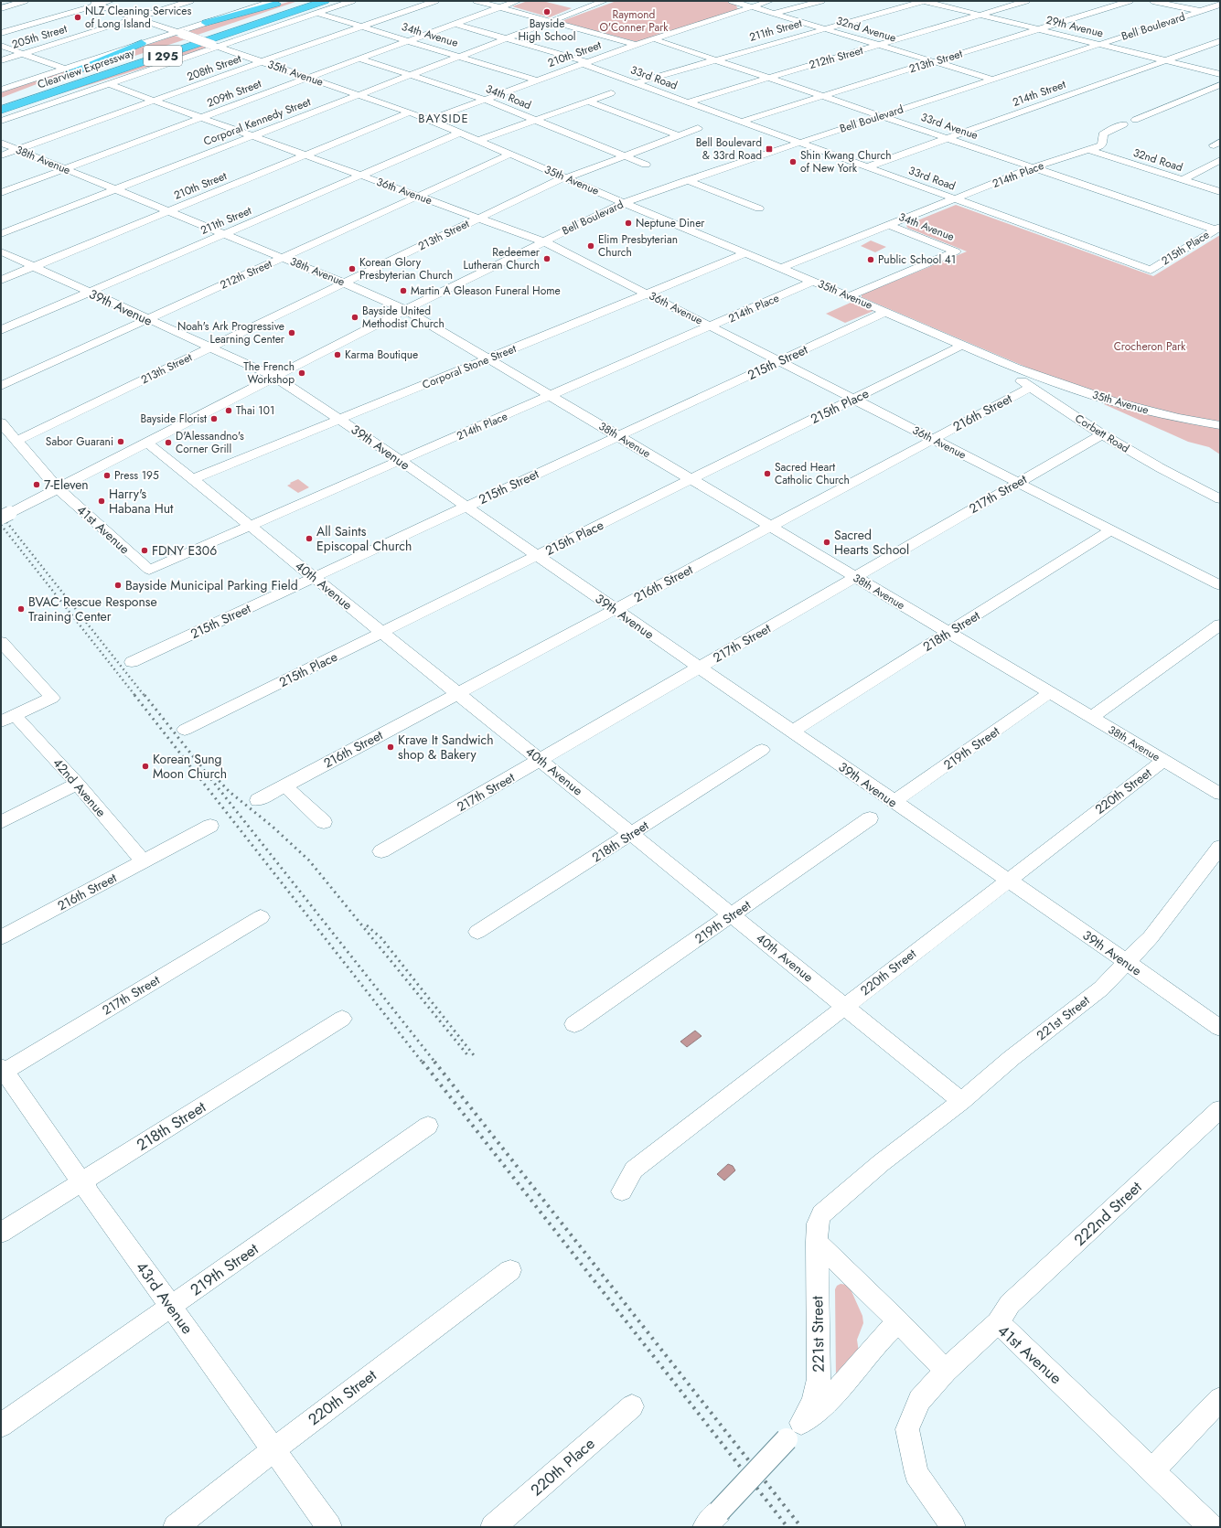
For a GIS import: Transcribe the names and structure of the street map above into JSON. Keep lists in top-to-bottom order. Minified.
{"streets":{"highway":["I 295","Clearview Expressway"],"street":["29th Avenue","Bell Boulevard","32nd Avenue","211th Street","34th Avenue","205th Street","210th Street","212th Street","213th Street","208th Street","35th Avenue","33rd Road","209th Street","214th Street","34th Road","Corporal Kennedy Street","33rd Avenue","38th Avenue","32nd Road","214th Place","36th Avenue","215th Place","39th Avenue","215th Street","Corporal Stone Street","216th Street","Corbett Road","217th Street","41st Avenue","40th Avenue","218th Street","219th Street","42nd Avenue","220th Street","221st Street","222nd Street","43rd Avenue","220th Place"]},"crossings":[["29th Avenue","Bell Boulevard"],["29th Avenue","211th Street"],["29th Avenue","212th Street"],["29th Avenue","213th Street"],["29th Avenue","214th Street"],["Bell Boulevard","32nd Avenue"],["Bell Boulevard","35th Avenue"],["Bell Boulevard","33rd Road"],["Bell Boulevard","33rd Avenue"],["Bell Boulevard","38th Avenue"],["Bell Boulevard","36th Avenue"],["Bell Boulevard","39th Avenue"],["Bell Boulevard","41st Avenue"],["Bell Boulevard","40th Avenue"],["32nd Avenue","211th Street"],["32nd Avenue","210th Street"],["32nd Avenue","212th Street"],["32nd Avenue","213th Street"],["211th Street","35th Avenue"],["211th Street","33rd Road"],["211th Street","33rd Avenue"],["211th Street","38th Avenue"],["211th Street","36th Avenue"],["211th Street","39th Avenue"],["34th Avenue","210th Street"],["34th Avenue","208th Street"],["34th Avenue","35th Avenue"],["34th Avenue","209th Street"],["34th Avenue","Corporal Kennedy Street"],["34th Avenue","214th Place"],["205th Street","35th Avenue"],["210th Street","35th Avenue"],["210th Street","33rd Road"],["210th Street","34th Road"],["210th Street","33rd Avenue"],["210th Street","38th Avenue"],["210th Street","36th Avenue"],["210th Street","39th Avenue"],["212th Street","35th Avenue"],["212th Street","33rd Road"],["212th Street","33rd Avenue"],["212th Street","38th Avenue"],["212th Street","36th Avenue"],["212th Street","39th Avenue"],["213th Street","35th Avenue"],["213th Street","33rd Road"],["213th Street","34th Road"],["213th Street","33rd Avenue"],["213th Street","38th Avenue"],["213th Street","36th Avenue"],["213th Street","39th Avenue"],["213th Street","41st Avenue"],["208th Street","35th Avenue"],["208th Street","38th Avenue"],["208th Street","36th Avenue"],["Clearview Expressway","35th Avenue"],["35th Avenue","209th Street"],["35th Avenue","Corporal Kennedy Street"],["35th Avenue","214th Place"],["35th Avenue","215th Place"],["35th Avenue","215th Street"],["35th Avenue","Corporal Stone Street"],["35th Avenue","Corbett Road"],["33rd Road","209th Street"],["33rd Road","214th Street"],["33rd Road","Corporal Kennedy Street"],["33rd Road","214th Place"],["33rd Road","215th Place"],["209th Street","34th Road"],["209th Street","38th Avenue"],["209th Street","36th Avenue"],["214th Street","33rd Avenue"],["34th Road","Corporal Kennedy Street"],["Corporal Kennedy Street","38th Avenue"],["Corporal Kennedy Street","36th Avenue"],["33rd Avenue","214th Place"],["33rd Avenue","215th Place"],["38th Avenue","214th Place"],["38th Avenue","215th Place"],["38th Avenue","215th Street"],["38th Avenue","Corporal Stone Street"],["38th Avenue","216th Street"],["38th Avenue","217th Street"],["38th Avenue","218th Street"],["38th Avenue","219th Street"],["38th Avenue","220th Street"],["32nd Road","214th Place"],["214th Place","36th Avenue"],["214th Place","39th Avenue"],["214th Place","41st Avenue"],["214th Place","40th Avenue"],["36th Avenue","215th Place"],["36th Avenue","215th Street"],["36th Avenue","Corporal Stone Street"],["36th Avenue","216th Street"],["36th Avenue","217th Street"],["36th Avenue","218th Street"],["215th Place","39th Avenue"],["215th Place","40th Avenue"],["39th Avenue","215th Street"],["39th Avenue","Corporal Stone Street"],["39th Avenue","216th Street"],["39th Avenue","217th Street"],["39th Avenue","218th Street"],["39th Avenue","219th Street"],["39th Avenue","220th Street"],["39th Avenue","221st Street"],["215th Street","40th Avenue"],["Corporal Stone Street","40th Avenue"],["216th Street","Corbett Road"],["216th Street","40th Avenue"],["216th Street","42nd Avenue"],["Corbett Road","217th Street"],["217th Street","40th Avenue"],["217th Street","43rd Avenue"],["41st Avenue","222nd Street"],["40th Avenue","218th Street"],["40th Avenue","219th Street"],["40th Avenue","220th Street"],["40th Avenue","221st Street"],["218th Street","43rd Avenue"],["219th Street","43rd Avenue"],["220th Street","43rd Avenue"]],"districts":["BAYSIDE"],"parks":["Raymond O'Conner Park","Crocheron Park"],"places":{"other":["Bayside High School","NLZ Cleaning Services of Long Island","Shin Kwang Church of New York","Neptune Diner","Elim Presbyterian Church","Redeemer Lutheran Church","Public School 41","Korean Glory Presbyterian Church","Martin A Gleason Funeral Home","Bayside United Methodist Church","Noah's Ark Progressive Learning Center","Karma Boutique","The French Workshop","Thai 101","Bayside Florist","Sabor Guarani","D'Alessandno's Corner Grill","Sacred Heart Catholic Church","Press 195","7-Eleven","Harry's Habana Hut","All Saints Episcopal Church","Sacred Hearts School","FDNY E306","Bayside Municipal Parking Field","BVAC Rescue Response Training Center","Krave It Sandwich shop & Bakery","Korean Sung Moon Church"],"transit":["Bell Boulevard & 33rd Road"]}}
